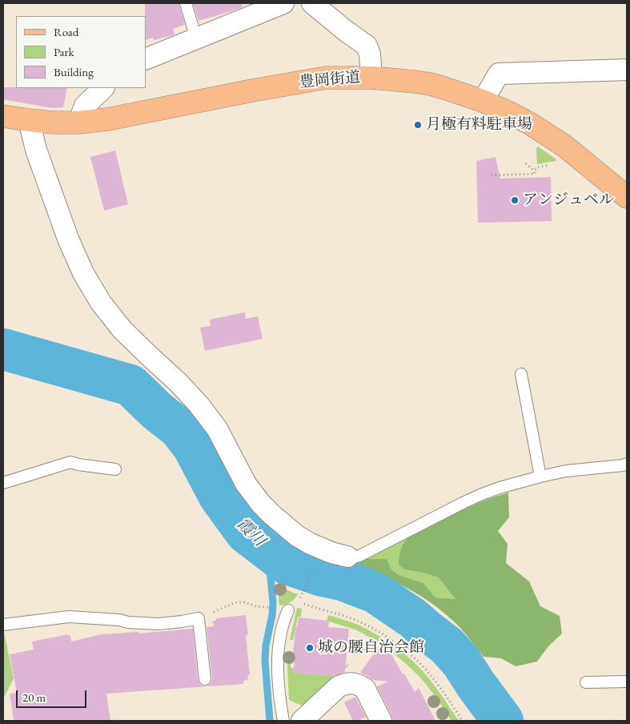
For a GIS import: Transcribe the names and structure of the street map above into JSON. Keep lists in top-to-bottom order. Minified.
{"streets":{"main road":["豊岡街道"]},"water":["霞川"],"places":["月極有料駐車場","アンジュベル","城の腰自治会館"],"legend":["Road","Park","Building"],"scale_bar":"20 m"}
